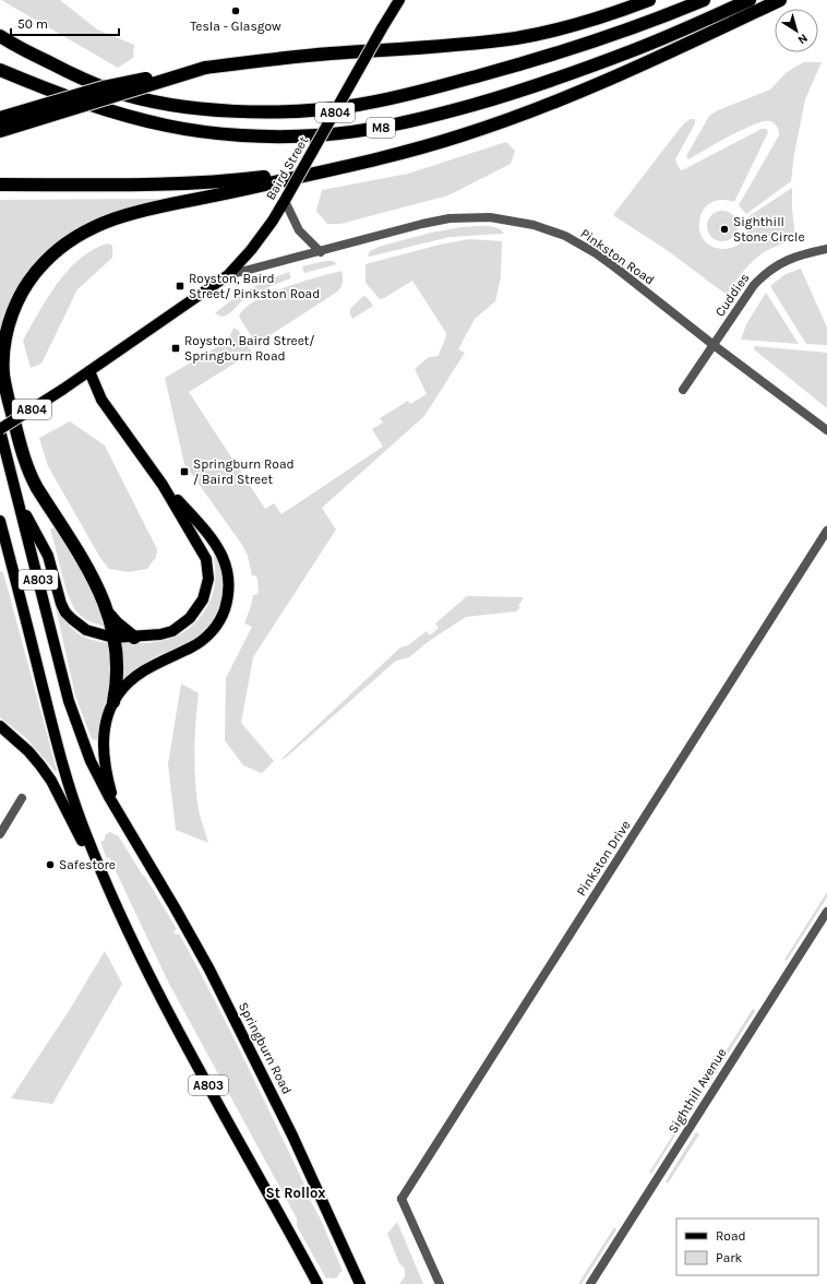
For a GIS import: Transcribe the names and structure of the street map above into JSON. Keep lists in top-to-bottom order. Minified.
{"streets":{"highway":["M8"],"main road":["A804","Baird Street","A803","Springburn Road"],"street":["Pinkston Road","Cuddies","Pinkston Drive","Sighthill Avenue"]},"crossings":[["A804","Baird Street"],["A804","Pinkston Road"],["A804","A803"],["Baird Street","Pinkston Road"],["Pinkston Road","Cuddies"],["A803","Springburn Road"]],"districts":["St Rollox"],"places":{"other":["Tesla - Glasgow","Sighthill Stone Circle","Safestore"],"transit":["Royston, Baird Street/ Pinkston Road","Royston, Baird Street/ Springburn Road","Springburn Road / Baird Street"]},"legend":["Road","Park"],"scale_bar":"50 m","north":"bottom right"}
